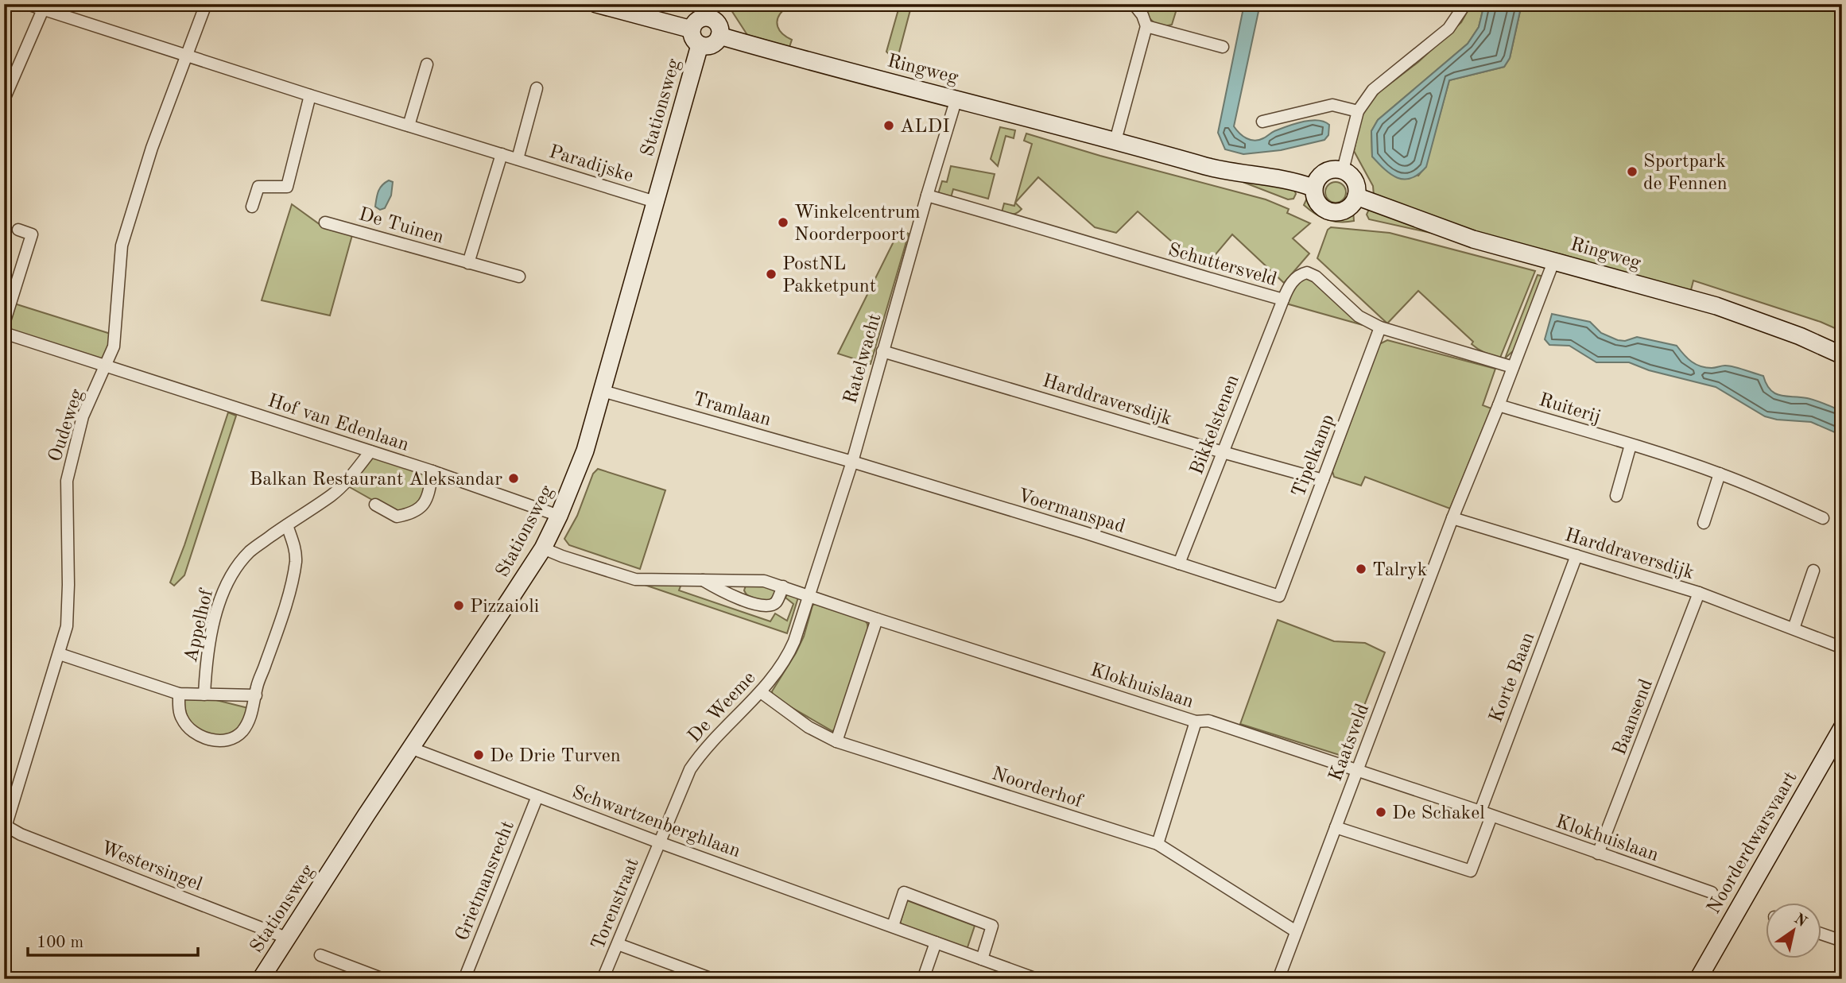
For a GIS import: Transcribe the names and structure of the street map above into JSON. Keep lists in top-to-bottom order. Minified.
{"streets":{"main road":["Ringweg","Stationsweg","Noorderdwarsvaart"],"street":["Paradijske","De Tuinen","Schuttersveld","Ratelwacht","Harddraversdijk","Ruiterij","Tramlaan","Hof van Edenlaan","Bikkelstenen","Oudeweg","Tipelkamp","Voermanspad","Appelhof","Korte Baan","Klokhuislaan","De Weeme","Baansend","Kaatsveld","Noorderhof","Schwartzenberghlaan","Westersingel","Grietmansrecht","Torenstraat"]},"crossings":[["Ringweg","Stationsweg"],["Ringweg","Ratelwacht"],["Stationsweg","Paradijske"],["Stationsweg","Tramlaan"],["Stationsweg","Hof van Edenlaan"],["Stationsweg","Klokhuislaan"],["Stationsweg","Schwartzenberghlaan"],["Stationsweg","Westersingel"],["Paradijske","Oudeweg"],["Schuttersveld","Ratelwacht"],["Schuttersveld","Bikkelstenen"],["Schuttersveld","Tipelkamp"],["Ratelwacht","Harddraversdijk"],["Ratelwacht","Tramlaan"],["Ratelwacht","Voermanspad"],["Ratelwacht","Klokhuislaan"],["Ratelwacht","De Weeme"],["Harddraversdijk","Bikkelstenen"],["Harddraversdijk","Tipelkamp"],["Harddraversdijk","Korte Baan"],["Harddraversdijk","Baansend"],["Harddraversdijk","Kaatsveld"],["Tramlaan","Voermanspad"],["Hof van Edenlaan","Oudeweg"],["Hof van Edenlaan","Appelhof"],["Bikkelstenen","Voermanspad"],["Oudeweg","Westersingel"],["Tipelkamp","Voermanspad"],["Korte Baan","Klokhuislaan"],["Klokhuislaan","De Weeme"],["Klokhuislaan","Baansend"],["Klokhuislaan","Kaatsveld"],["De Weeme","Noorderhof"],["De Weeme","Schwartzenberghlaan"],["De Weeme","Torenstraat"],["Kaatsveld","Noorderhof"],["Schwartzenberghlaan","Grietmansrecht"],["Schwartzenberghlaan","Torenstraat"]],"places":["ALDI","Sportpark de Fennen","Winkelcentrum Noorderpoort","PostNL Pakketpunt","Balkan Restaurant Aleksandar","Talryk","Pizzaioli","De Drie Turven","De Schakel"],"scale_bar":"100 m","north":"top right"}
